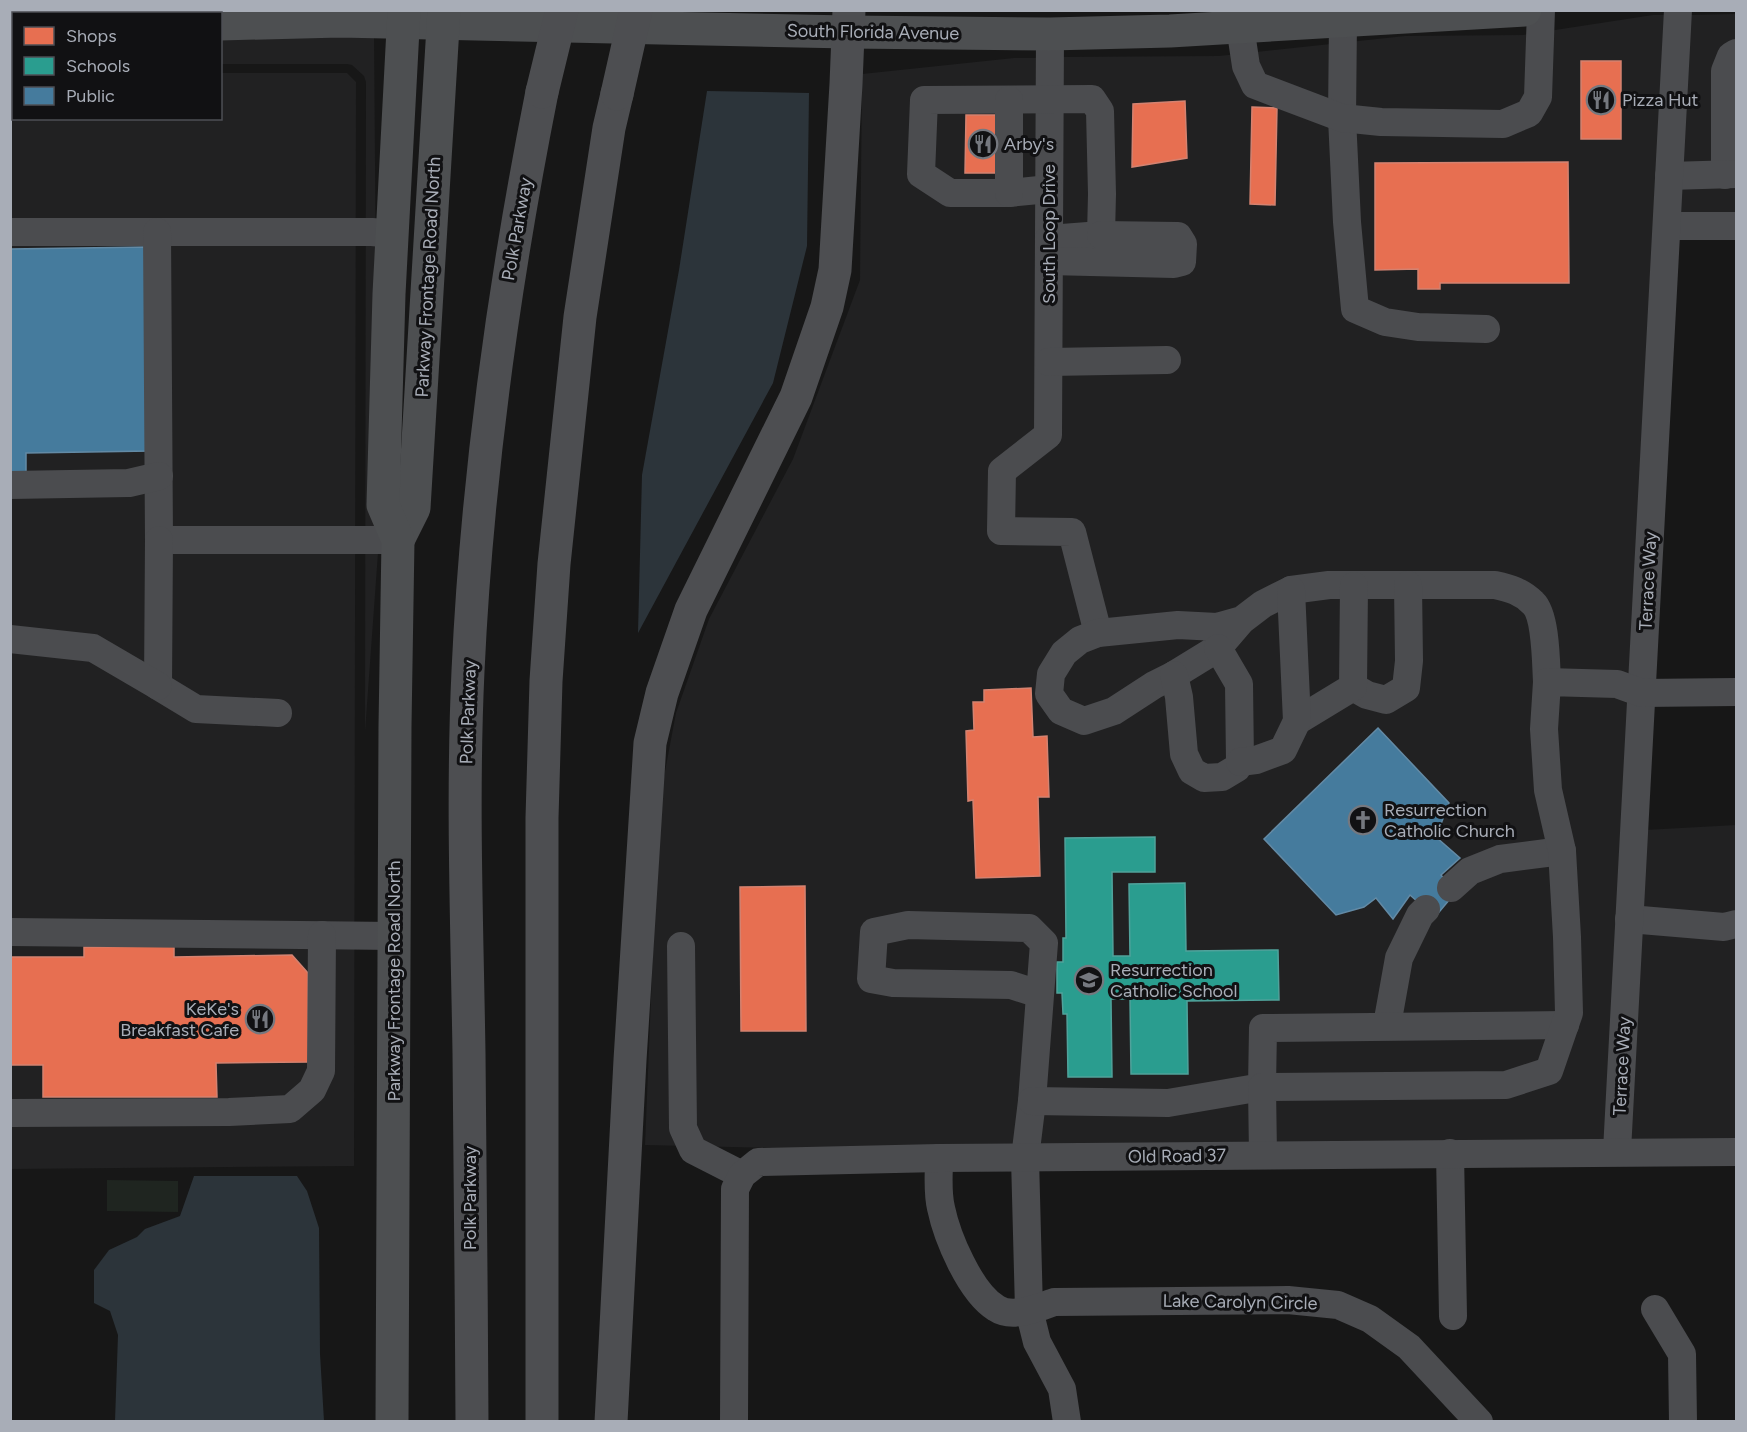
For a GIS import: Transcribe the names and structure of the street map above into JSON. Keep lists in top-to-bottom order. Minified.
{"streets":{"highway":["Polk Parkway"],"main road":["South Florida Avenue","Parkway Frontage Road North"],"street":["South Loop Drive","Terrace Way","Old Road 37","Lake Carolyn Circle"]},"crossings":[["South Florida Avenue","South Loop Drive"],["South Florida Avenue","Parkway Frontage Road North"],["Terrace Way","Old Road 37"],["Old Road 37","Lake Carolyn Circle"]],"places":{"restaurant":["Pizza Hut","Arby's","KeKe's Breakfast Cafe"],"church":["Resurrection Catholic Church"],"school or university":["Resurrection Catholic School"]},"legend":["Shops","Schools","Public"]}
